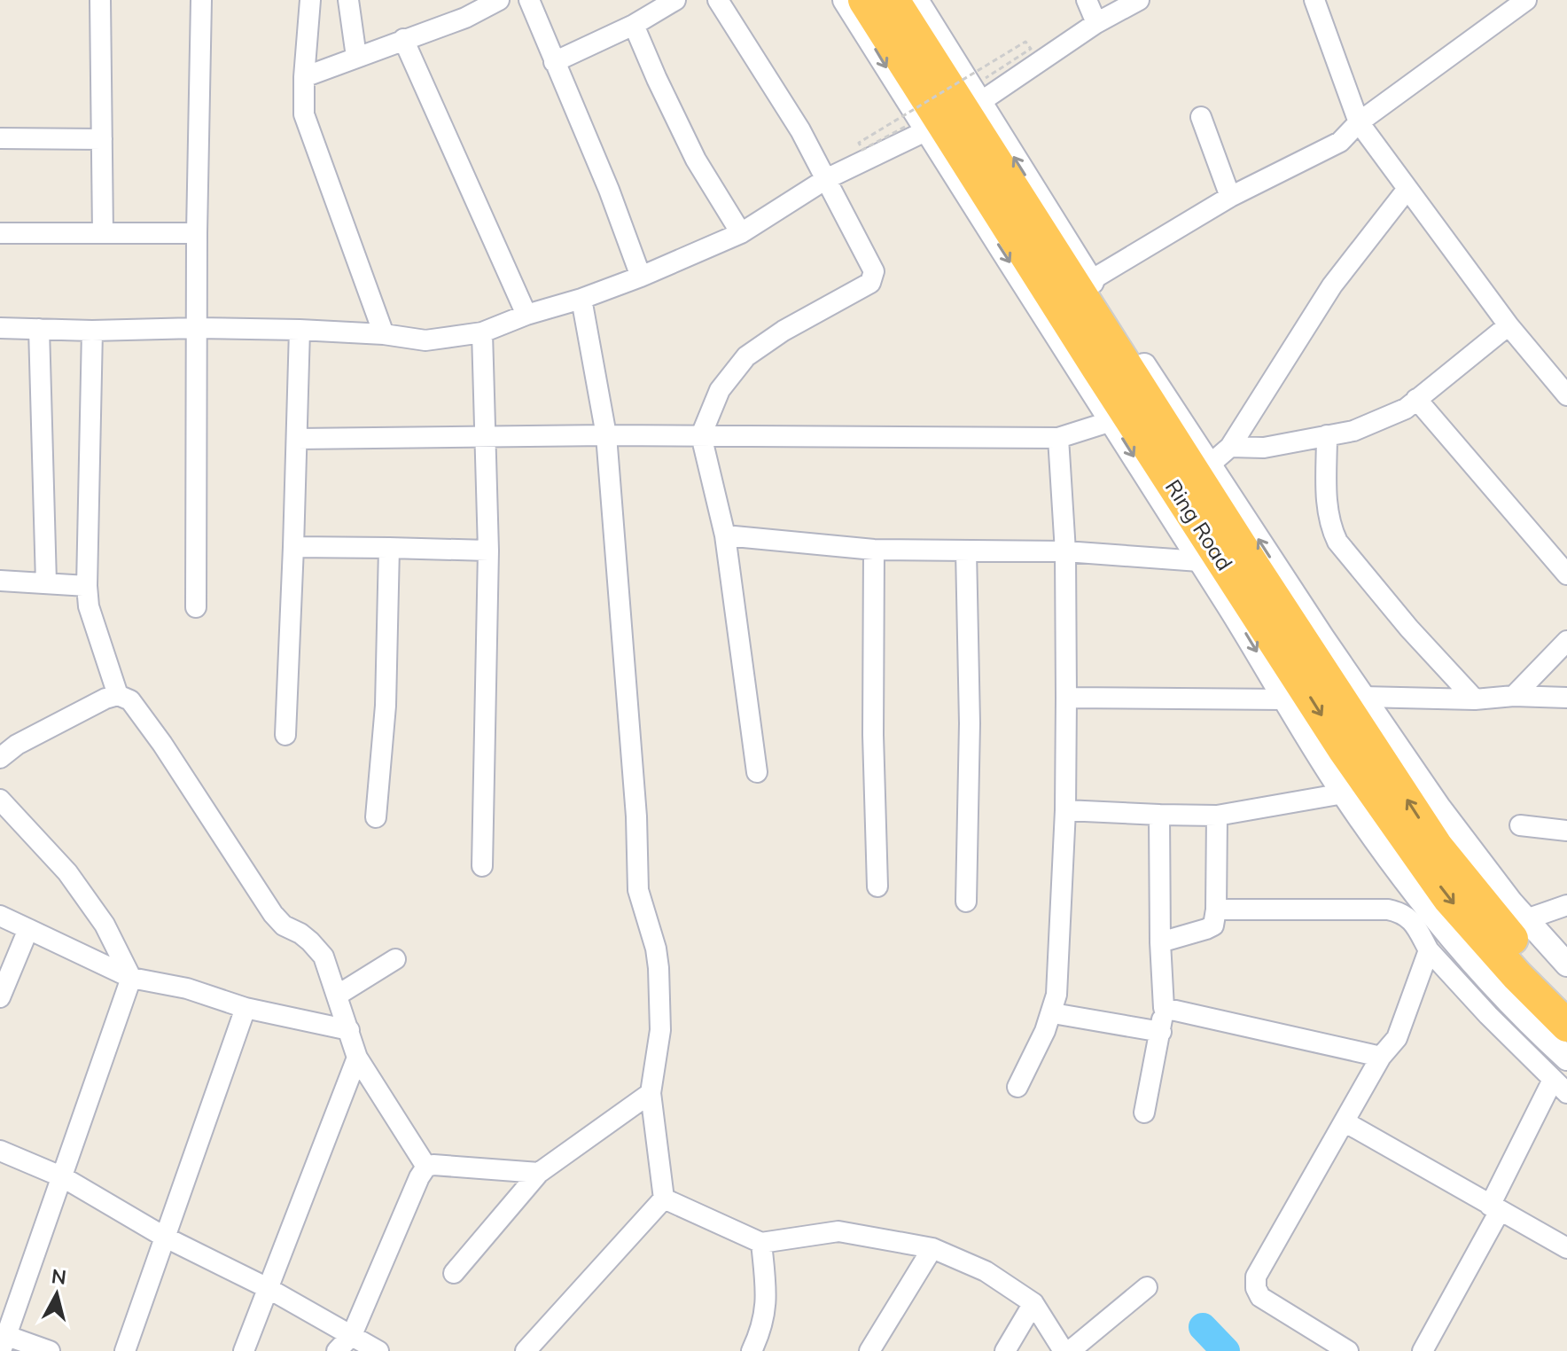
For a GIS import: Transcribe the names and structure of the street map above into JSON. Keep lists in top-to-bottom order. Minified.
{"streets":{"highway":["Ring Road"]},"north":"top"}
